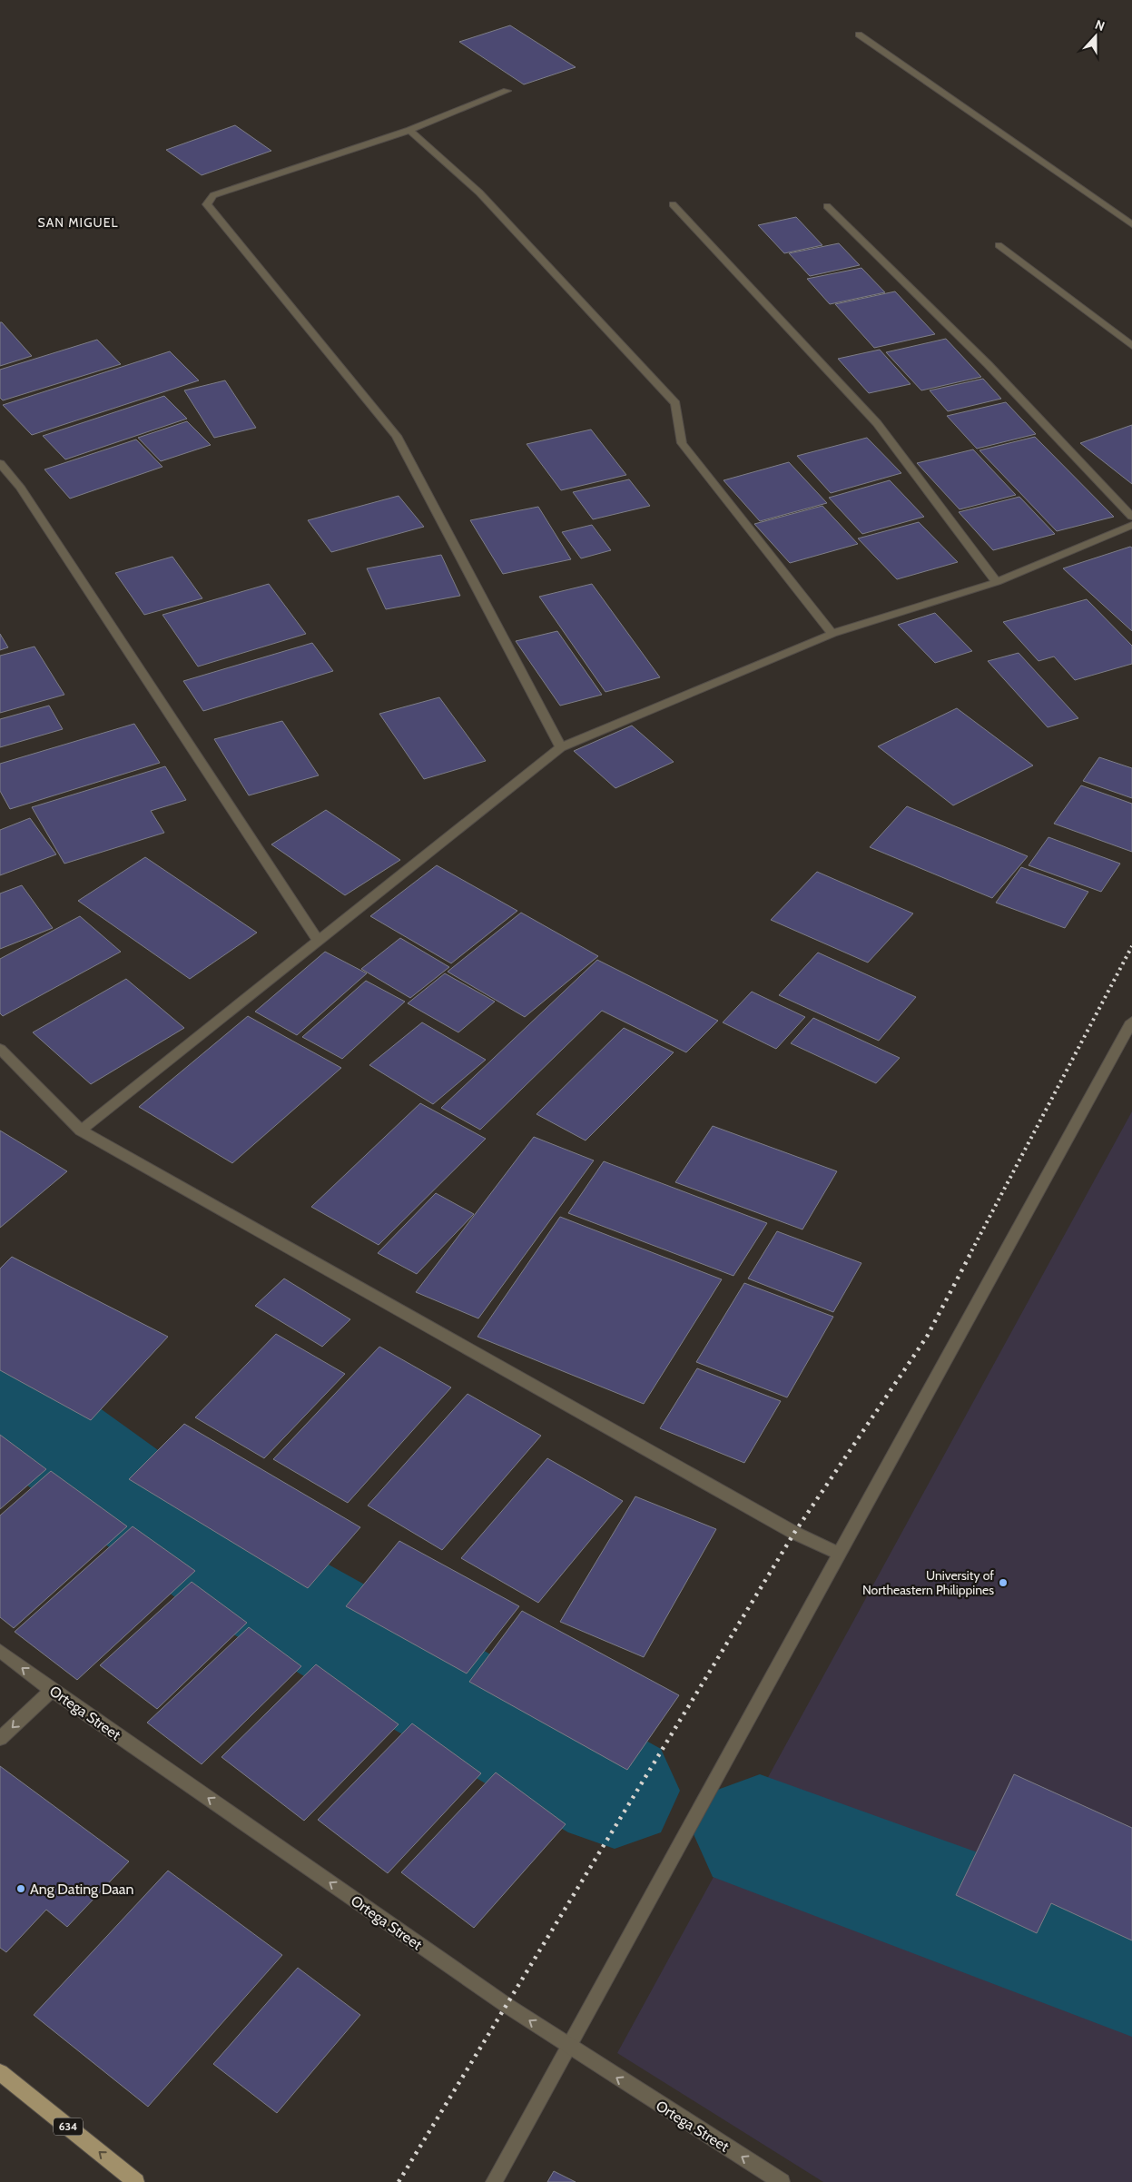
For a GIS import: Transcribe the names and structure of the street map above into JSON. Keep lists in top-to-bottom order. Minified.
{"streets":{"main road":["634"],"street":["Ortega Street"]},"one_way":["Ortega Street"],"districts":["SAN MIGUEL"],"places":["University of Northeastern Philippines","Ang Dating Daan"],"north":"top"}
